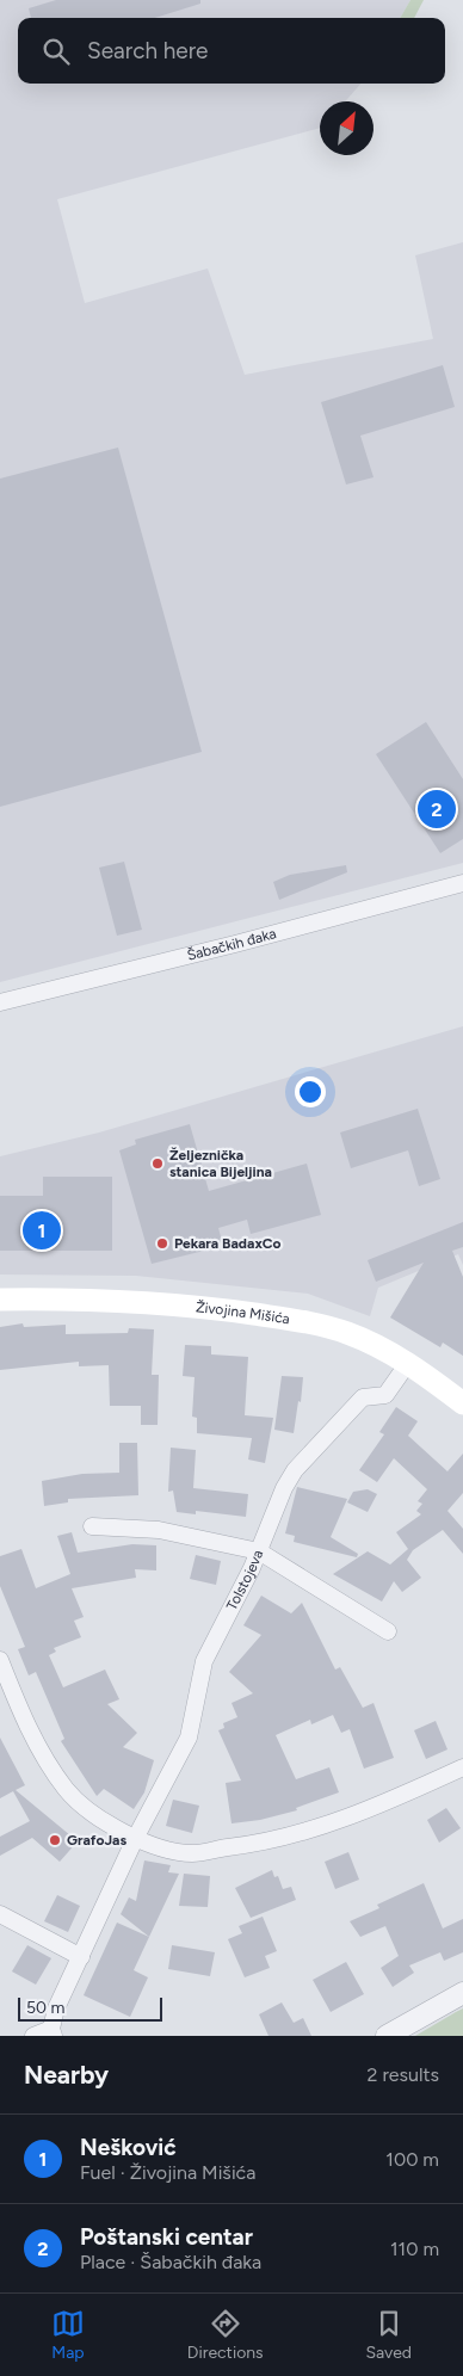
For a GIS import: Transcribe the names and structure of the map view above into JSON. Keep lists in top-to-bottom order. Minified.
{"streets":{"main road":["Živojina Mišića"],"street":["Šabačkih đaka","Tolstojeva"]},"crossings":[["Živojina Mišića","Tolstojeva"]],"places":["Željeznička stanica Bijeljina","Pekara BadaxCo","GrafoJas"],"scale_bar":"50 m","north":"top right","page":{"search":"Search here","pins":["2","1"],"scale":"50 m","heading":["Nearby","2 results"],"list":[{"mark":"1","name":"Nešković","note":"Fuel · Živojina Mišića","value":"100 m"},{"mark":"2","name":"Poštanski centar","note":"Place · Šabačkih đaka","value":"110 m"}],"nav":["Map","Directions","Saved"]}}
